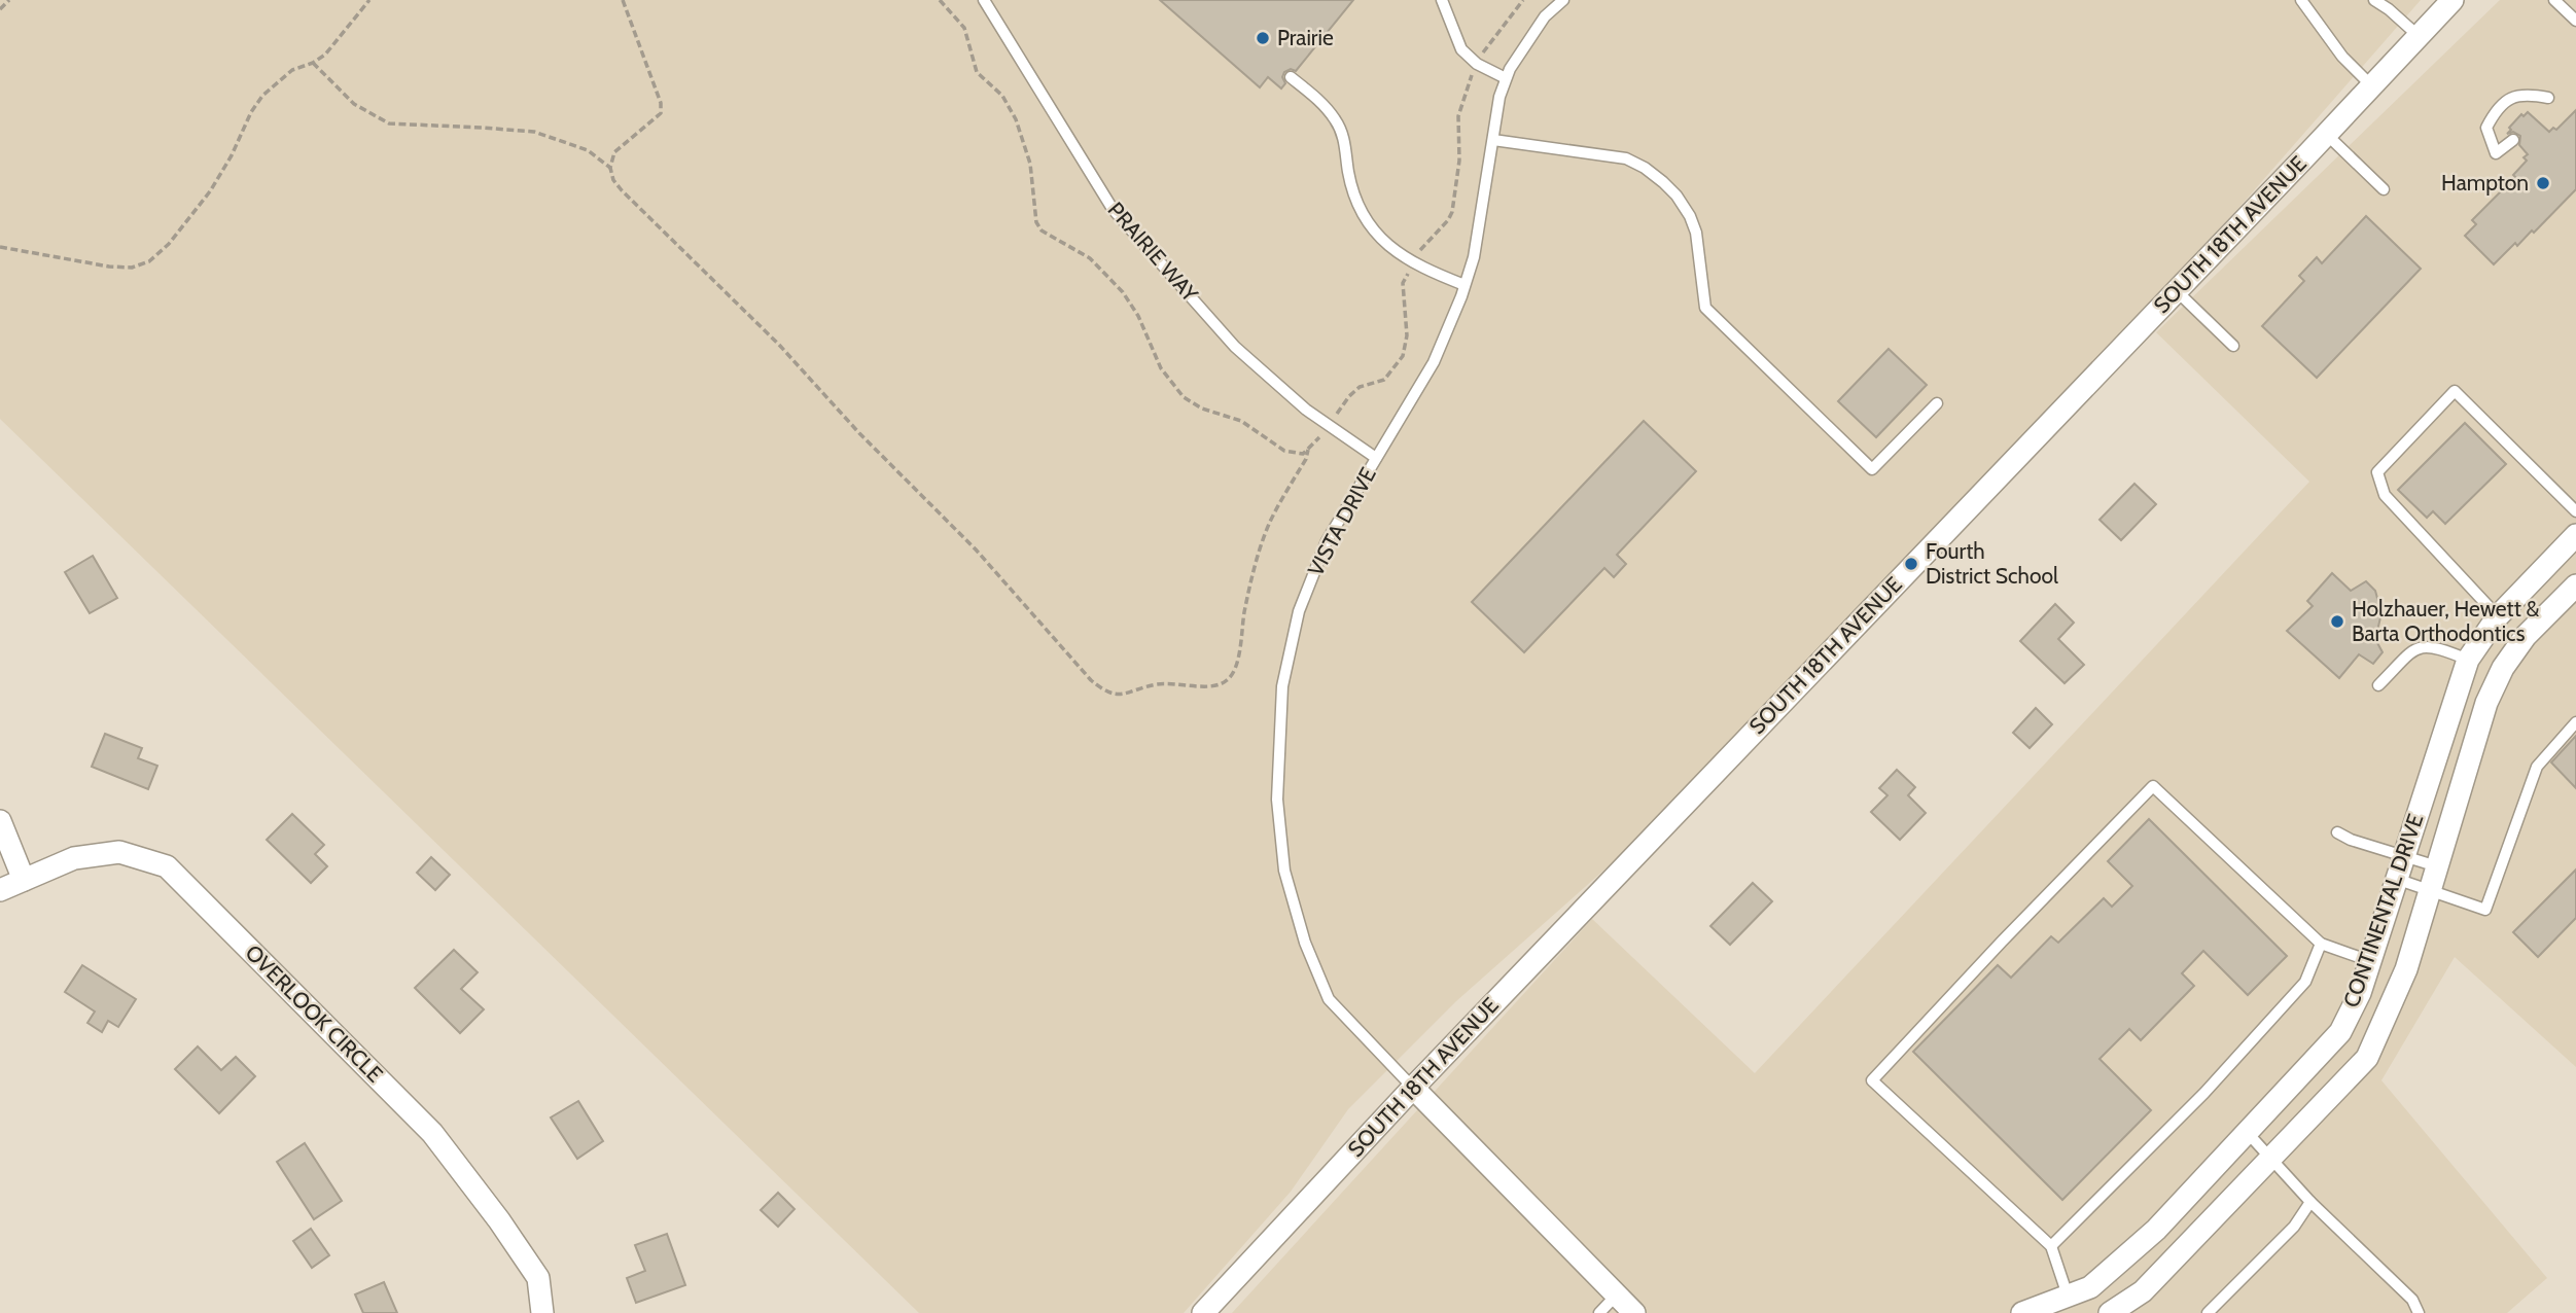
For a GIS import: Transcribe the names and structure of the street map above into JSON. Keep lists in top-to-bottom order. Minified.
{"streets":{"street":["SOUTH 18TH AVENUE","CONTINENTAL DRIVE","OVERLOOK CIRCLE"],"lane":["PRAIRIE WAY","VISTA DRIVE"]},"crossings":[["SOUTH 18TH AVENUE","VISTA DRIVE"],["PRAIRIE WAY","VISTA DRIVE"]],"places":["Prairie","Hampton","Fourth District School","Holzhauer, Hewett & Barta Orthodontics"]}
